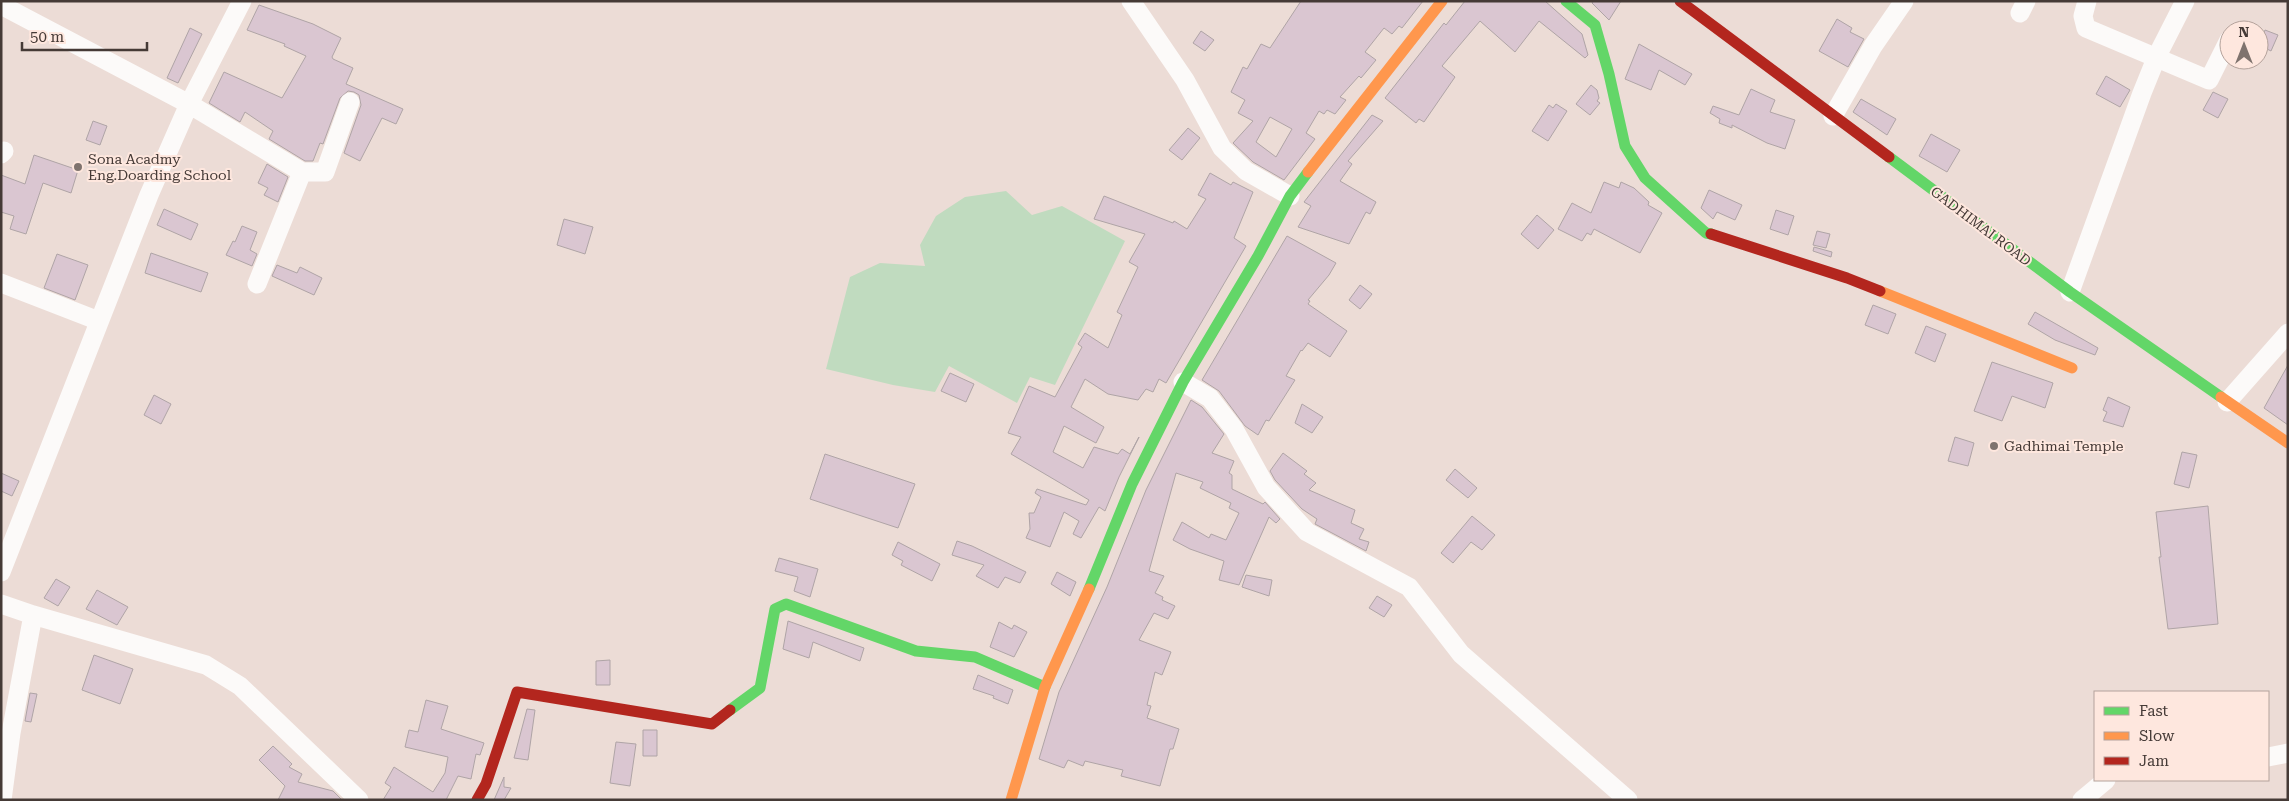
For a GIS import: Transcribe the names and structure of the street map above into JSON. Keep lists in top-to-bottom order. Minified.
{"streets":{"street":["GADHIMAI ROAD"]},"places":["Sona Acadmy Eng.Doarding School","Gadhimai Temple"],"legend":["Fast","Slow","Jam"],"scale_bar":"50 m","north":"top"}
